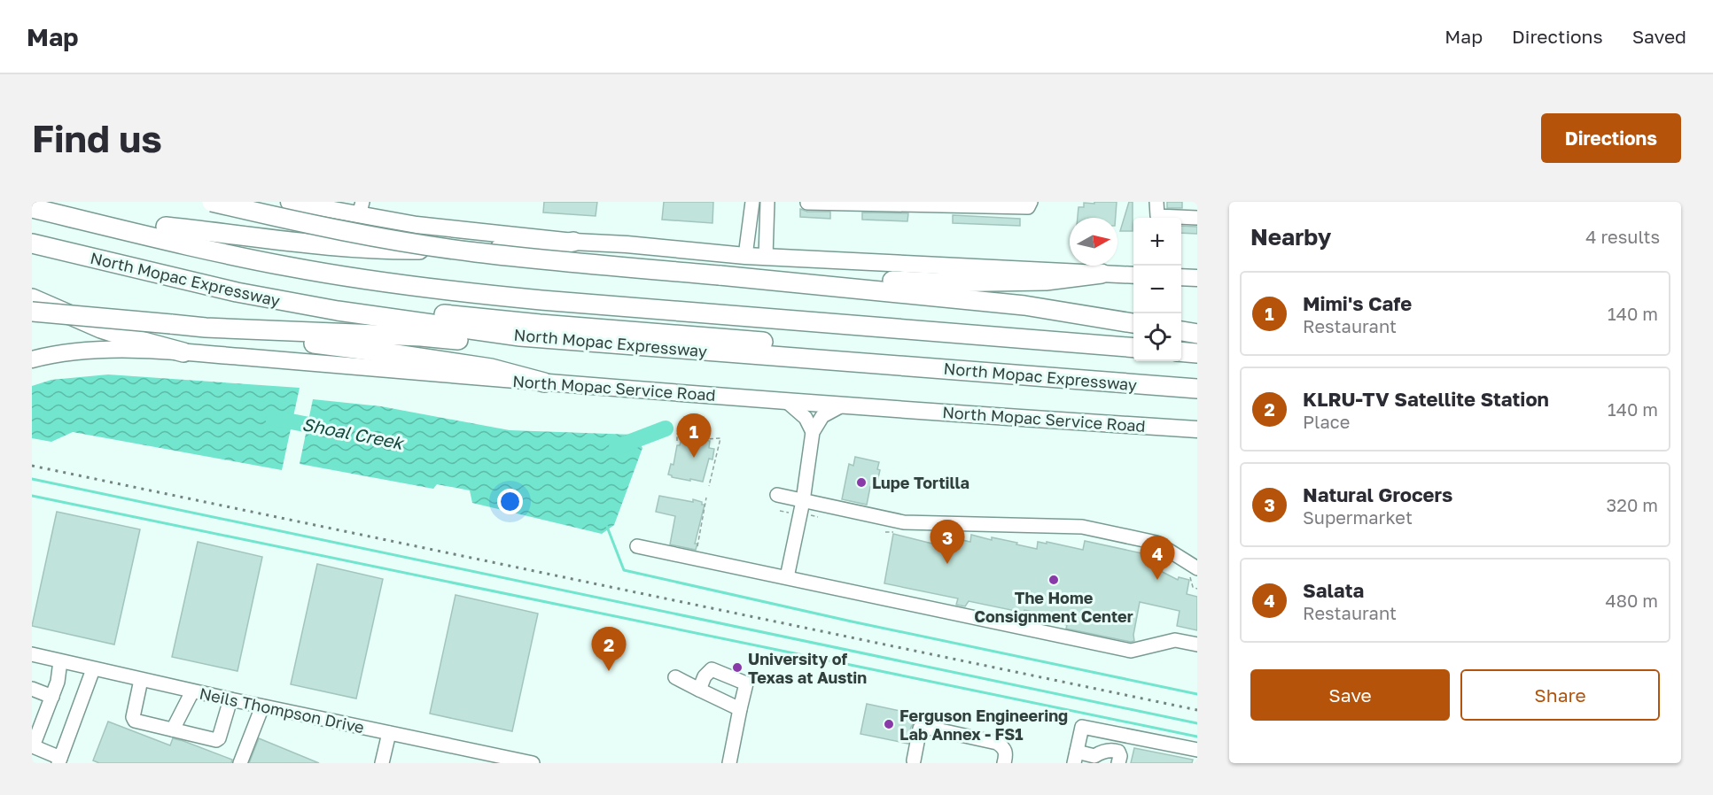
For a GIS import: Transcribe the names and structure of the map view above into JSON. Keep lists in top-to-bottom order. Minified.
{"streets":{"highway":["North Mopac Expressway"],"main road":["North Mopac Service Road"],"street":["Neils Thompson Drive"]},"water":["Shoal Creek"],"places":["Lupe Tortilla","The Home Consignment Center","University of Texas at Austin","Ferguson Engineering Lab Annex - FS1"],"north":"right","page":{"header":"Map","nav":["Map","Directions","Saved"],"buttons":["Directions",["Save","Share"]],"title":"Find us","heading":["Nearby","4 results"],"map_buttons":["+","−"],"list":[{"mark":"1","name":"Mimi's Cafe","note":"Restaurant","value":"140 m"},{"mark":"2","name":"KLRU-TV Satellite Station","note":"Place","value":"140 m"},{"mark":"3","name":"Natural Grocers","note":"Supermarket","value":"320 m"},{"mark":"4","name":"Salata","note":"Restaurant","value":"480 m"}],"pins":["1","3","4","2"]}}
